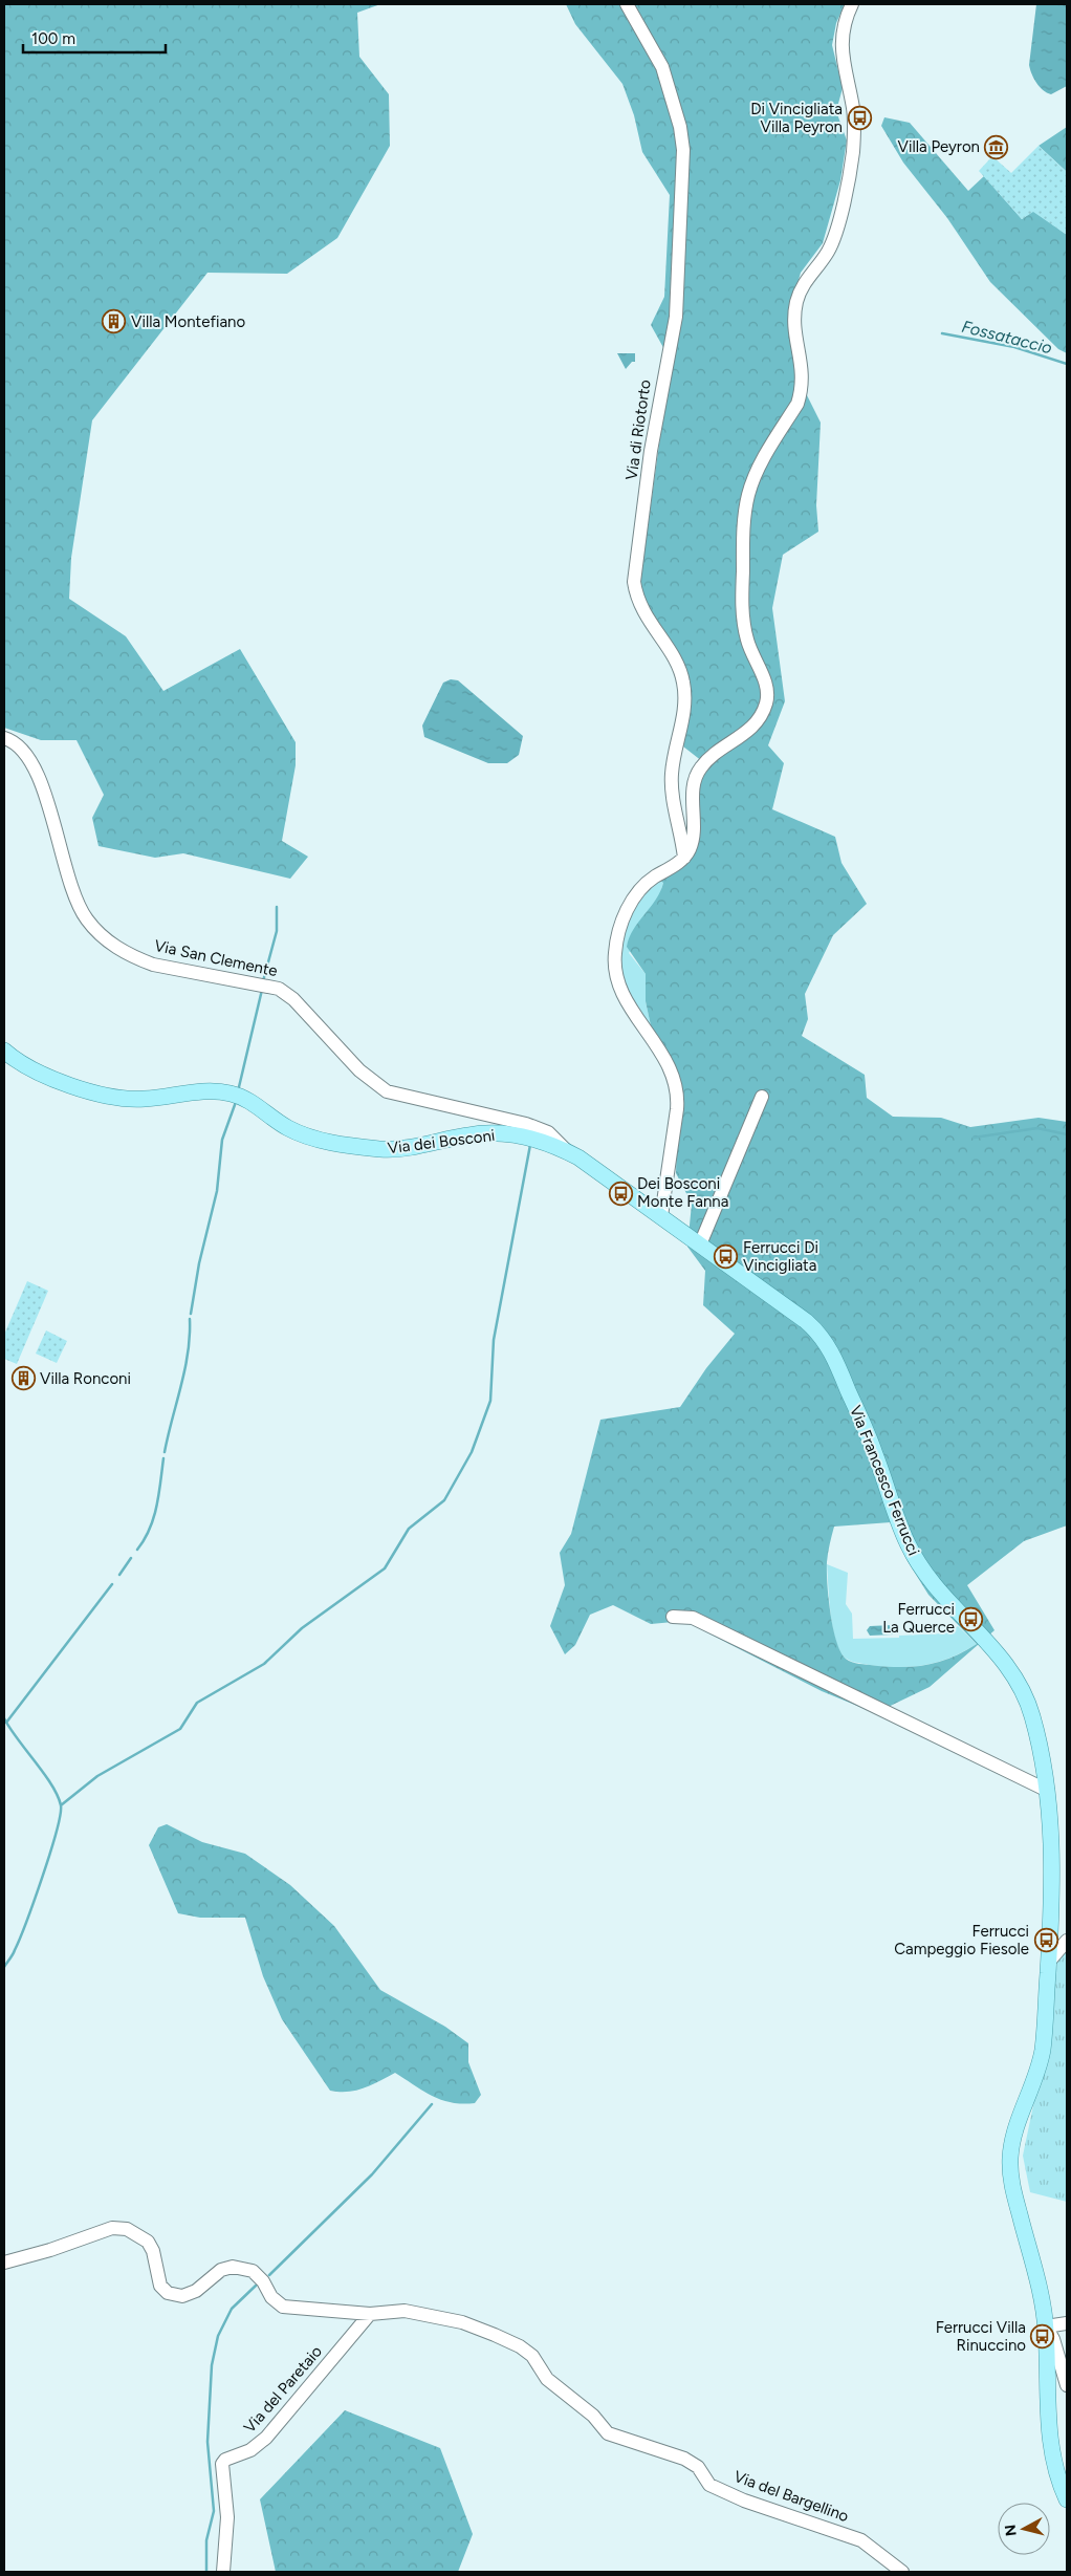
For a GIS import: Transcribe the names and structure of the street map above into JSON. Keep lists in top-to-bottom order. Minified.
{"streets":{"main road":["Via dei Bosconi","Via Francesco Ferrucci"],"street":["Via di Riotorto","Via San Clemente","Via del Paretaio","Via del Bargellino"]},"crossings":[["Via San Clemente","Via dei Bosconi"],["Via dei Bosconi","Via Francesco Ferrucci"],["Via del Paretaio","Via del Bargellino"]],"water":["Fossataccio"],"places":{"bus stop":["Di Vincigliata Villa Peyron","Dei Bosconi Monte Fanna","Ferrucci Di Vincigliata","Ferrucci La Querce","Ferrucci Campeggio Fiesole","Ferrucci Villa Rinuccino"],"museum":["Villa Peyron"],"building":["Villa Montefiano","Villa Ronconi"]},"scale_bar":"100 m","north":"left"}
